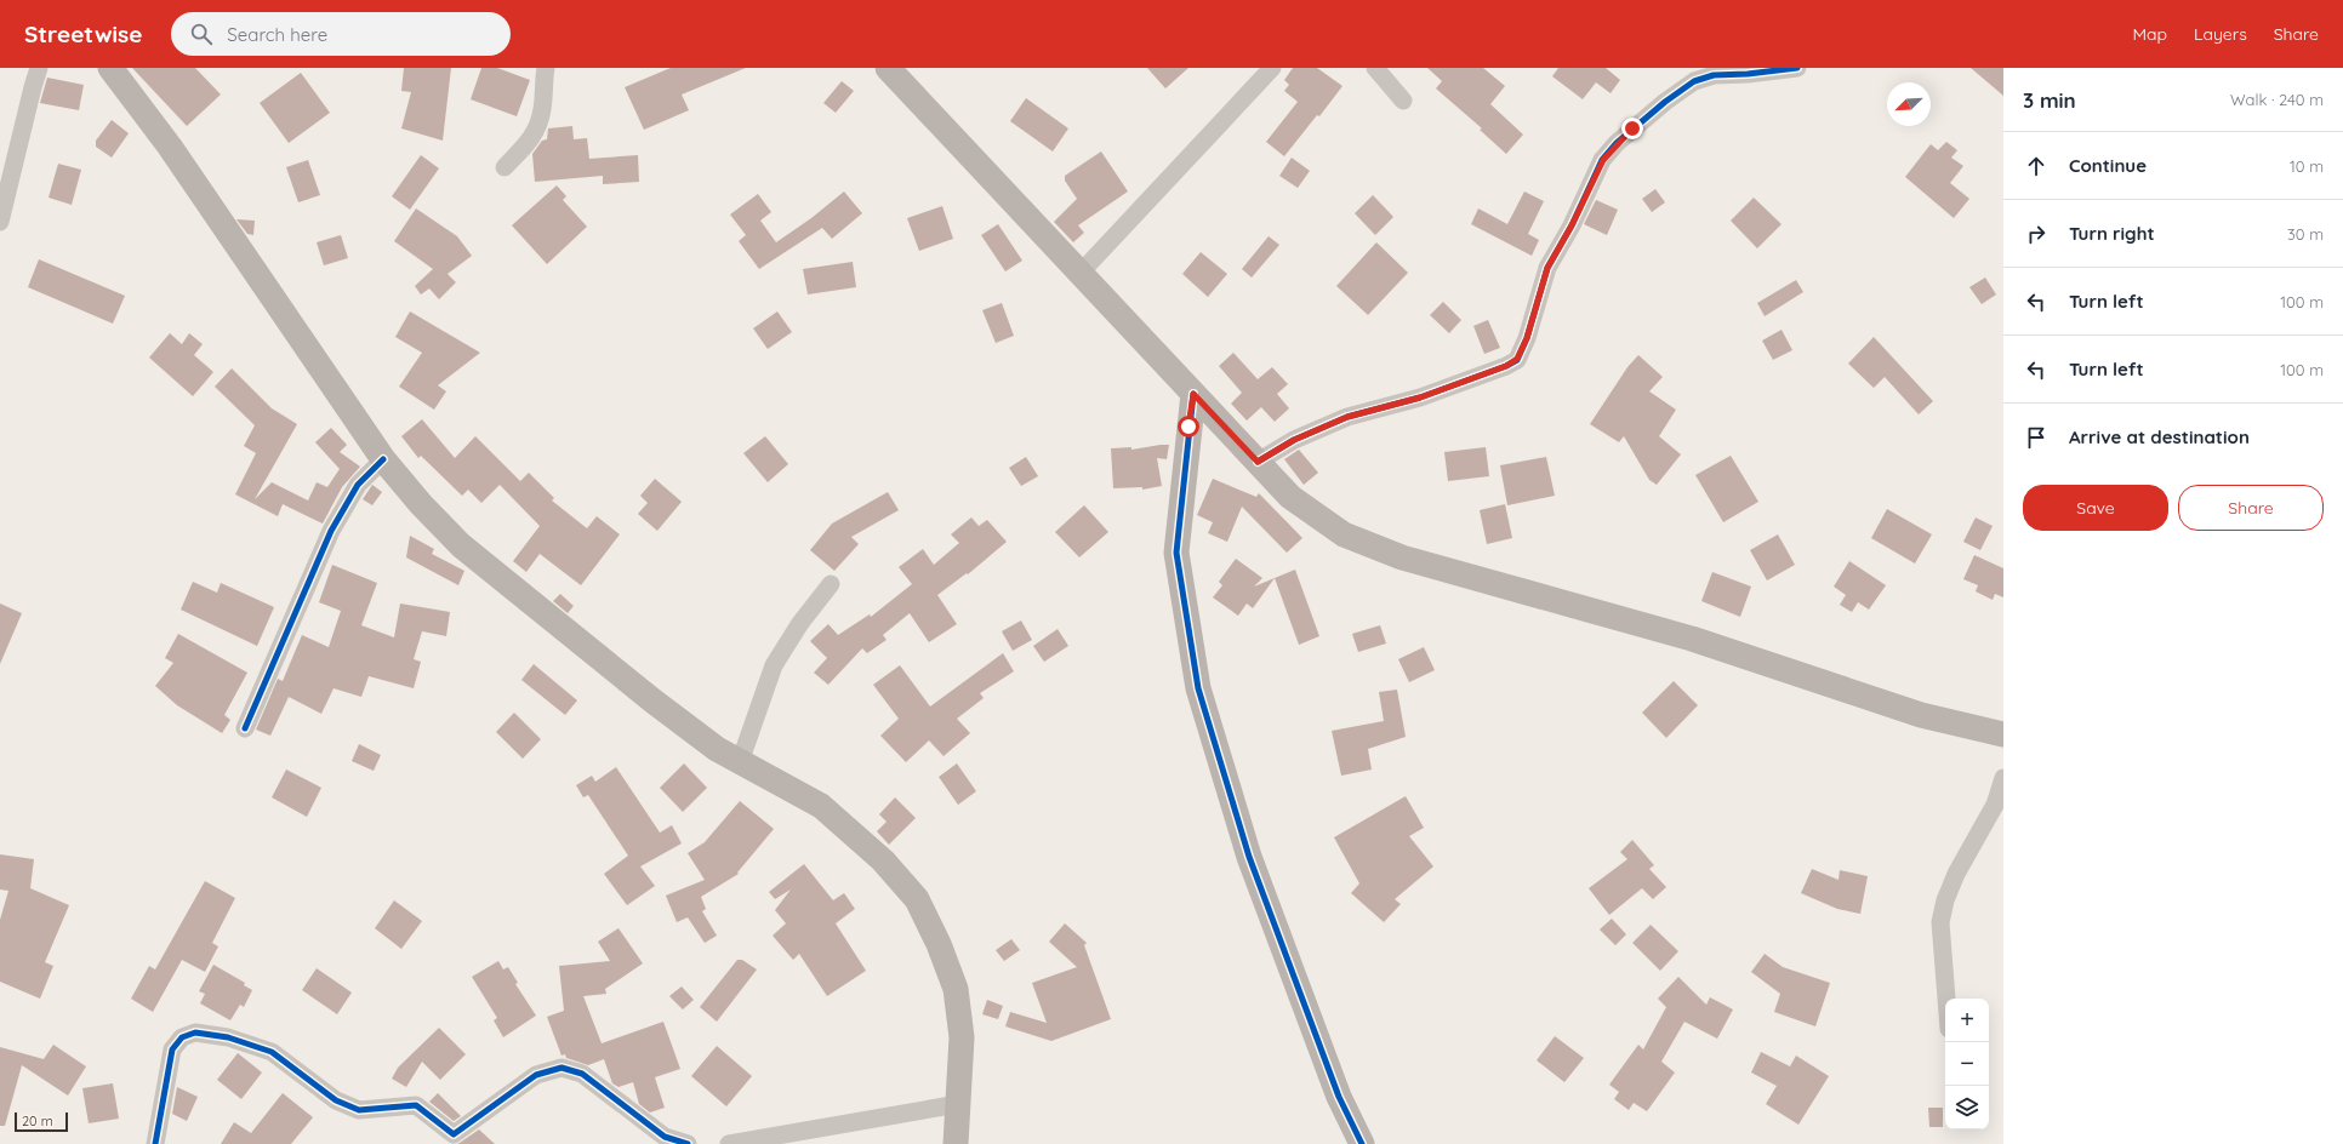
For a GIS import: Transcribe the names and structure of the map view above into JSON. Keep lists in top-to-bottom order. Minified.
{"scale_bar":"20 m","north":"bottom left","page":{"header":"Streetwise","search":"Search here","nav":["Map","Layers","Share"],"heading":["3 min","Walk · 240 m"],"list":[["Continue","10 m"],["Turn right","30 m"],["Turn left","100 m"],["Turn left","100 m"],"Arrive at destination"],"buttons":["Save","Share"],"map_buttons":["+","−"],"scale":"20 m"}}
